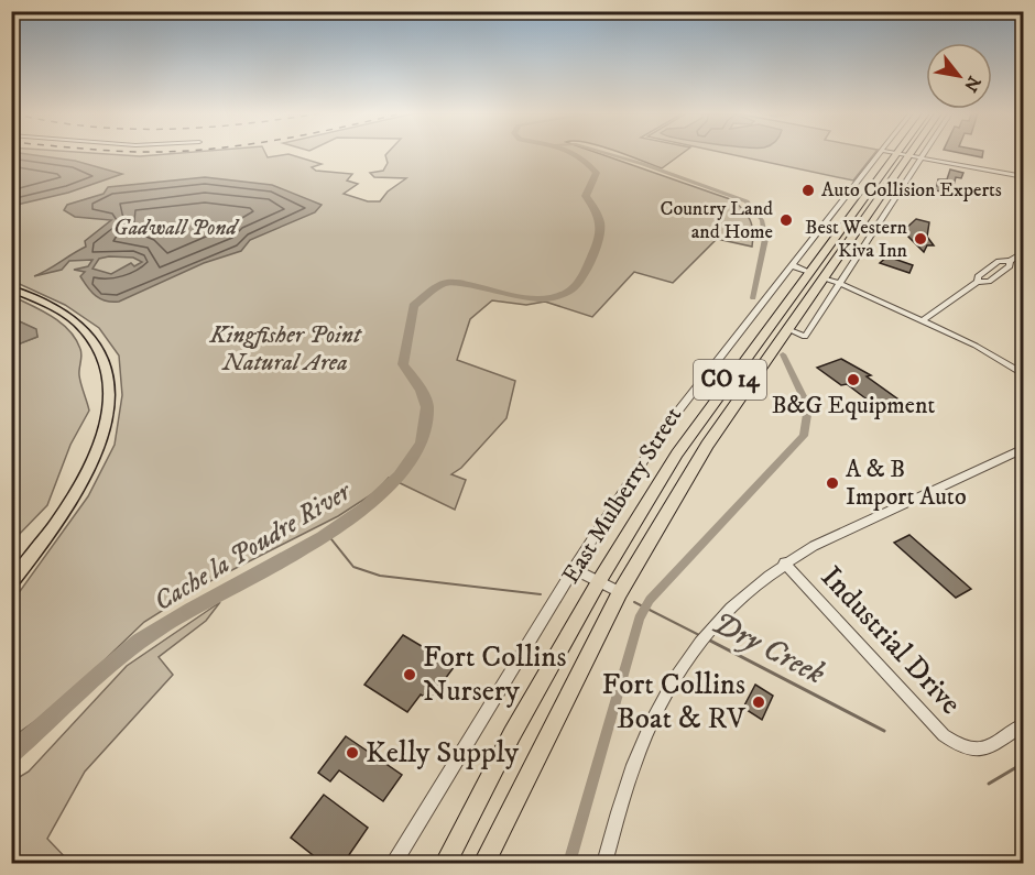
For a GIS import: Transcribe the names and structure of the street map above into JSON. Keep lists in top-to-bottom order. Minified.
{"streets":{"highway":["CO 14","East Mulberry Street"],"street":["Industrial Drive"]},"water":["Gadwall Pond","Cache la Poudre River","Dry Creek"],"parks":["Kingfisher Point Natural Area"],"places":["Auto Collision Experts","Country Land and Home","Best Western Kiva Inn","B&G Equipment","A & B Import Auto","Fort Collins Nursery","Fort Collins Boat & RV","Kelly Supply"],"north":"bottom right"}
